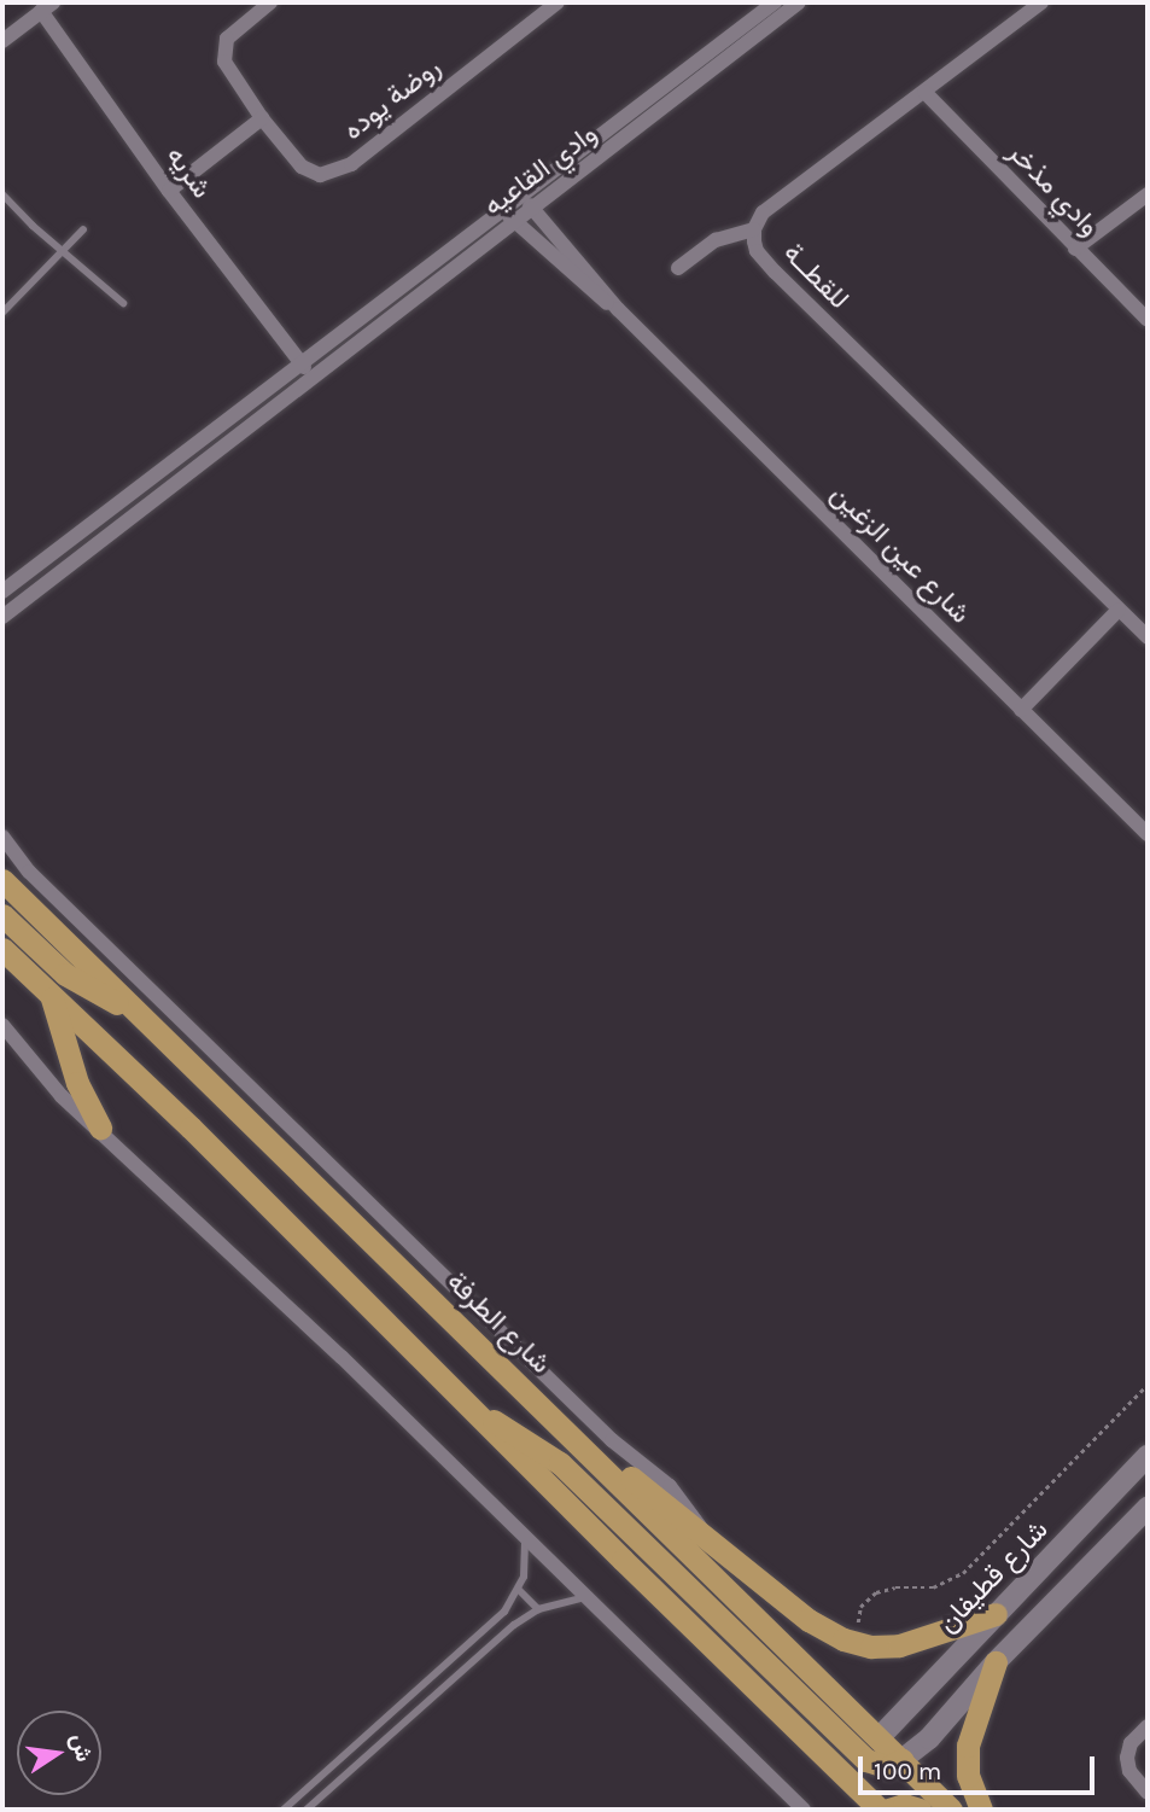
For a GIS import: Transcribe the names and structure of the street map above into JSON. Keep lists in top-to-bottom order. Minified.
{"streets":{"main road":["شارع الطرفة"],"street":["روضة يوده","وادي القاعيه","شريه","وادي مذخر","للقطــة","شارع عين الزغين","شارع قطيفان"]},"crossings":[["وادي القاعيه","شريه"],["وادي القاعيه","شارع عين الزغين"],["وادي مذخر","للقطــة"],["شارع الطرفة","شارع قطيفان"]],"scale_bar":"100 m","north":"right"}
